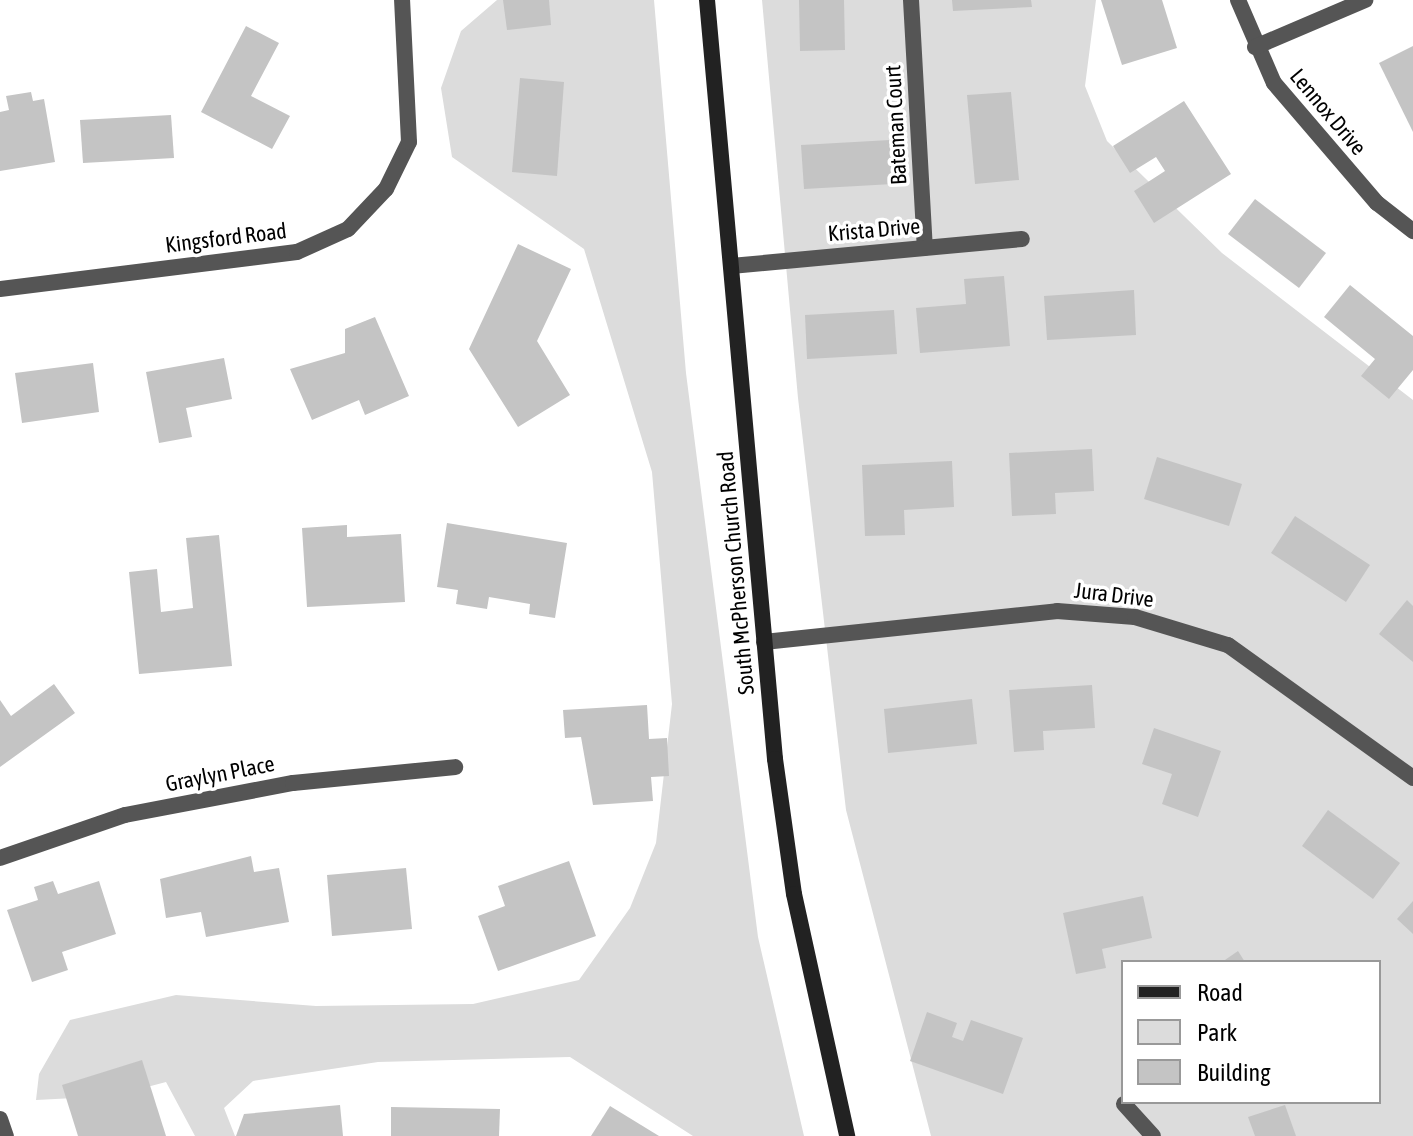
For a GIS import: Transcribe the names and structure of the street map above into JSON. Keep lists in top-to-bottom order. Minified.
{"streets":{"main road":["South McPherson Church Road"],"street":["Lennox Drive","Bateman Court","Krista Drive","Kingsford Road","Jura Drive","Graylyn Place"]},"crossings":[["Bateman Court","Krista Drive"],["Krista Drive","South McPherson Church Road"],["South McPherson Church Road","Jura Drive"]],"legend":["Road","Park","Building"]}
